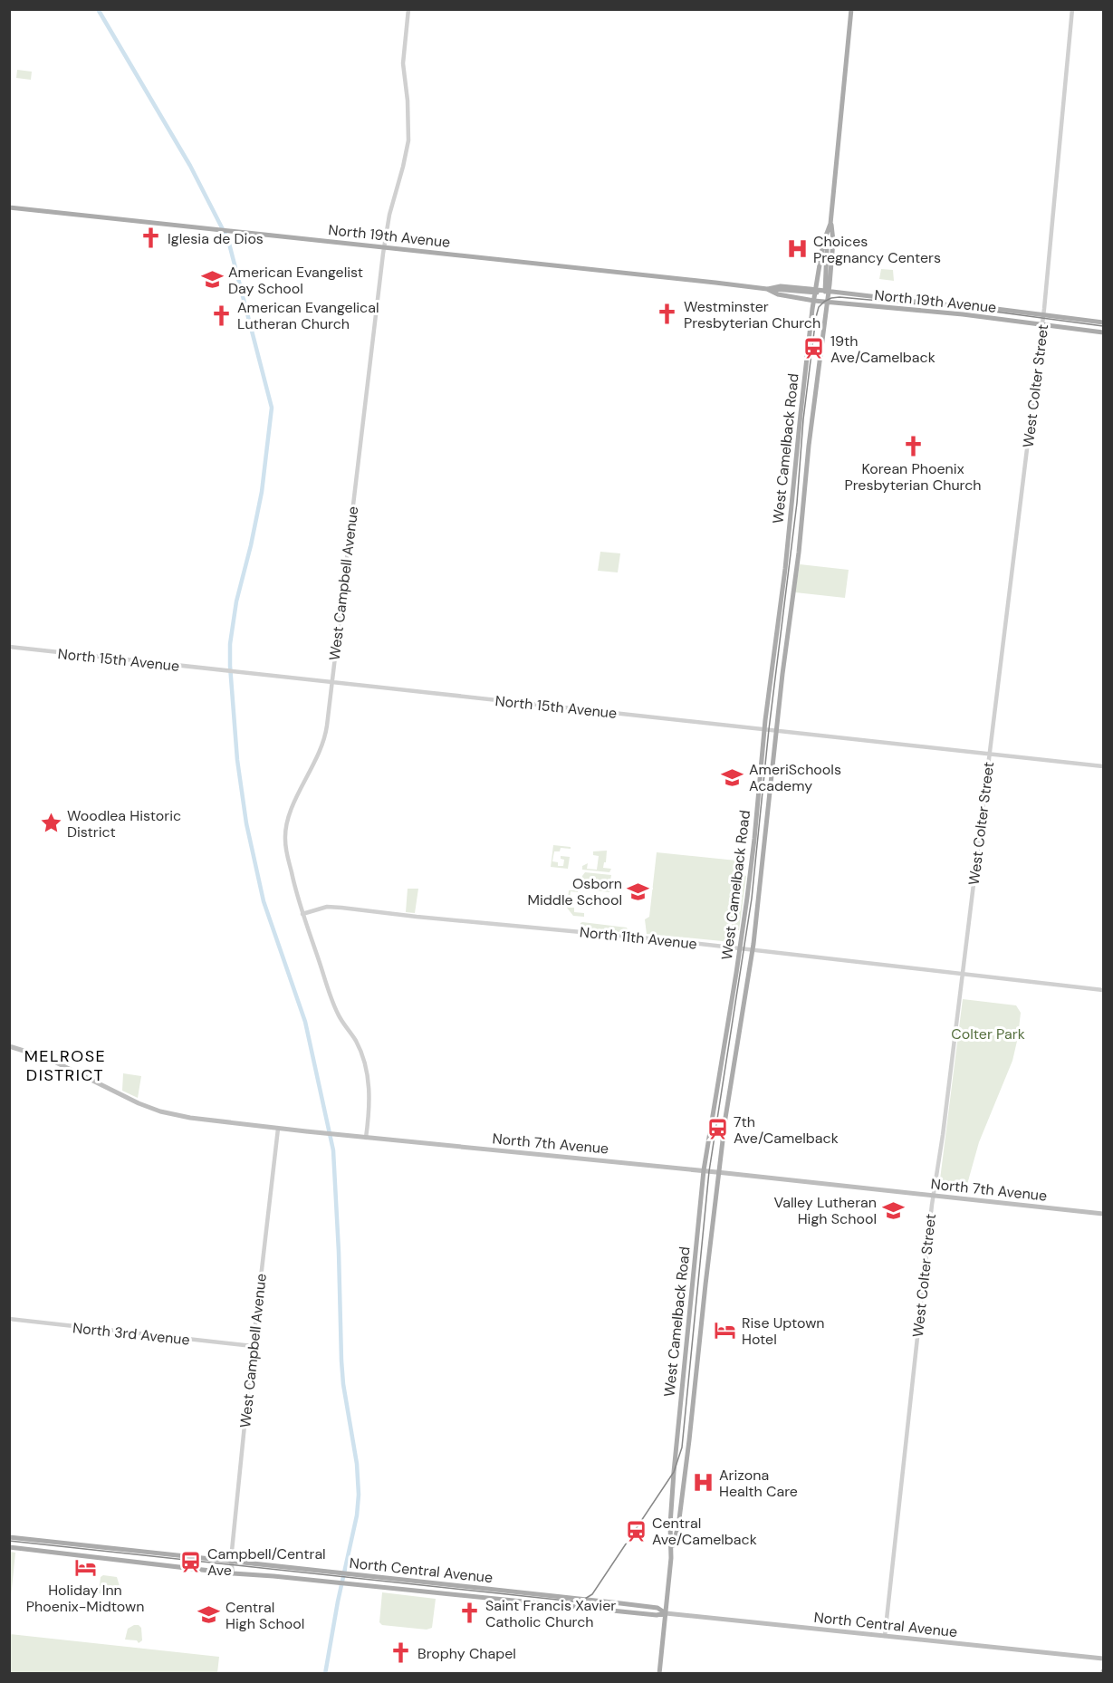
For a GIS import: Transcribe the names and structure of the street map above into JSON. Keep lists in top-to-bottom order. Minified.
{"streets":{"main road":["North 19th Avenue","West Camelback Road","North 7th Avenue","North Central Avenue"],"street":["West Colter Street","West Campbell Avenue","North 15th Avenue","North 11th Avenue","North 3rd Avenue"]},"crossings":[["North 19th Avenue","West Colter Street"],["North 19th Avenue","West Camelback Road"],["North 19th Avenue","West Campbell Avenue"],["West Colter Street","North 15th Avenue"],["West Colter Street","North 11th Avenue"],["West Colter Street","North 7th Avenue"],["West Colter Street","North Central Avenue"],["West Camelback Road","North 15th Avenue"],["West Camelback Road","North 11th Avenue"],["West Camelback Road","North 7th Avenue"],["West Camelback Road","North Central Avenue"],["West Campbell Avenue","North 15th Avenue"],["West Campbell Avenue","North 11th Avenue"],["West Campbell Avenue","North 7th Avenue"],["West Campbell Avenue","North 3rd Avenue"],["West Campbell Avenue","North Central Avenue"]],"districts":["MELROSE DISTRICT"],"parks":["Colter Park"],"places":{"church":["Iglesia de Dios","Westminster Presbyterian Church","American Evangelical Lutheran Church","Korean Phoenix Presbyterian Church","Saint Francis Xavier Catholic Church","Brophy Chapel"],"hospital":["Choices Pregnancy Centers","Arizona Health Care"],"school or university":["American Evangelist Day School","AmeriSchools Academy","Osborn Middle School","Valley Lutheran High School","Central High School"],"station":["19th Ave/Camelback","7th Ave/Camelback","Central Ave/Camelback","Campbell/Central Ave"],"place":["Woodlea Historic District"],"hotel":["Rise Uptown Hotel","Holiday Inn Phoenix-Midtown"]}}
